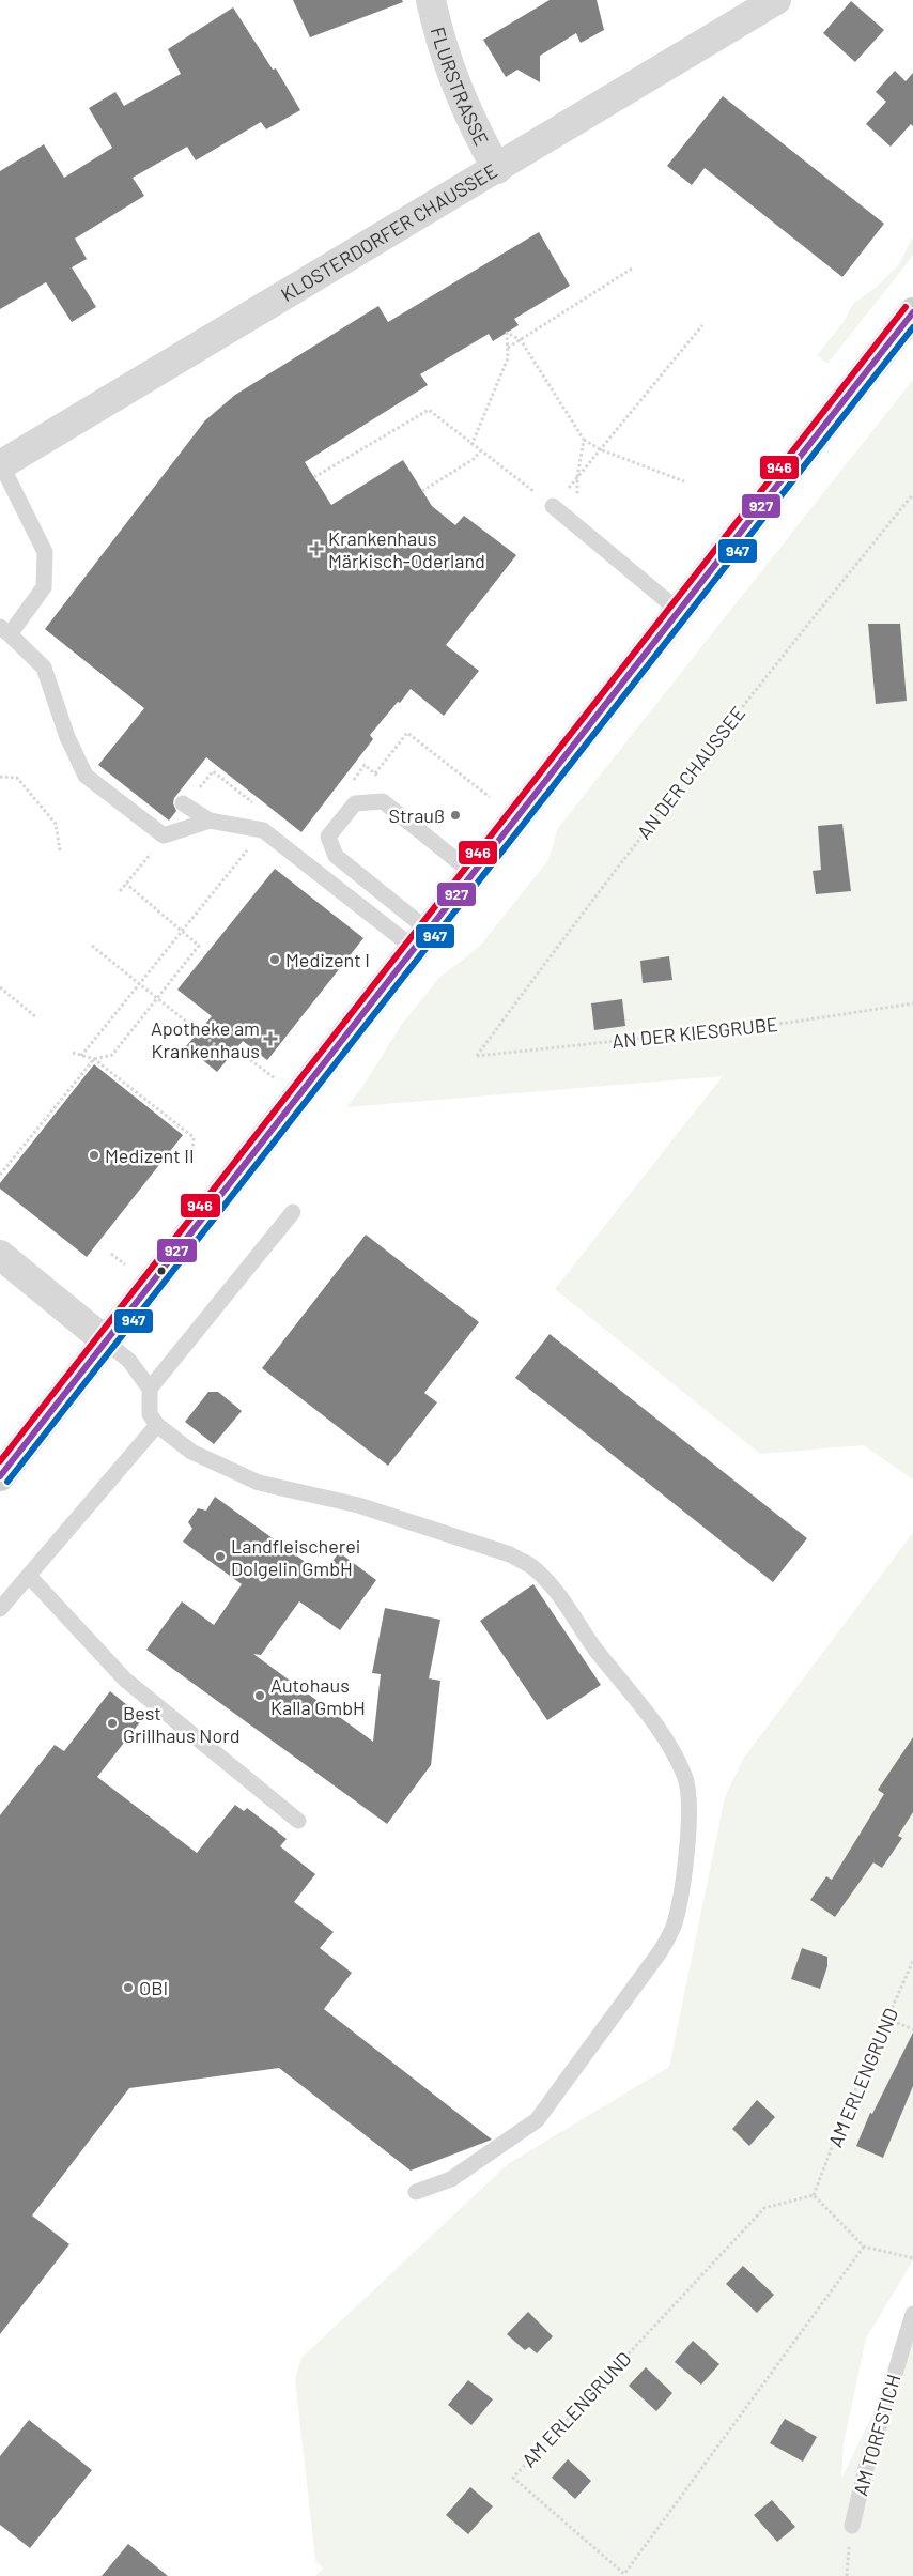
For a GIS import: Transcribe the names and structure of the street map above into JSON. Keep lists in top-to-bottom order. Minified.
{"streets":{"street":["FLURSTRASSE","KLOSTERDORFER CHAUSSEE"],"lane":["AM TORFSTICH"],"path":["AN DER CHAUSSEE","AN DER KIESGRUBE","AM ERLENGRUND"]},"crossings":[["FLURSTRASSE","KLOSTERDORFER CHAUSSEE"],["AN DER CHAUSSEE","AN DER KIESGRUBE"]],"places":{"health":["Krankenhaus Märkisch-Oderland","Apotheke am Krankenhaus"],"other":["Strauß","Medizent I","Medizent II","Landfleischerei Dolgelin GmbH","Autohaus Kalla GmbH","Best Grillhaus Nord","OBI"]},"lines":["transit line 946","transit line 927","transit line 947"]}
